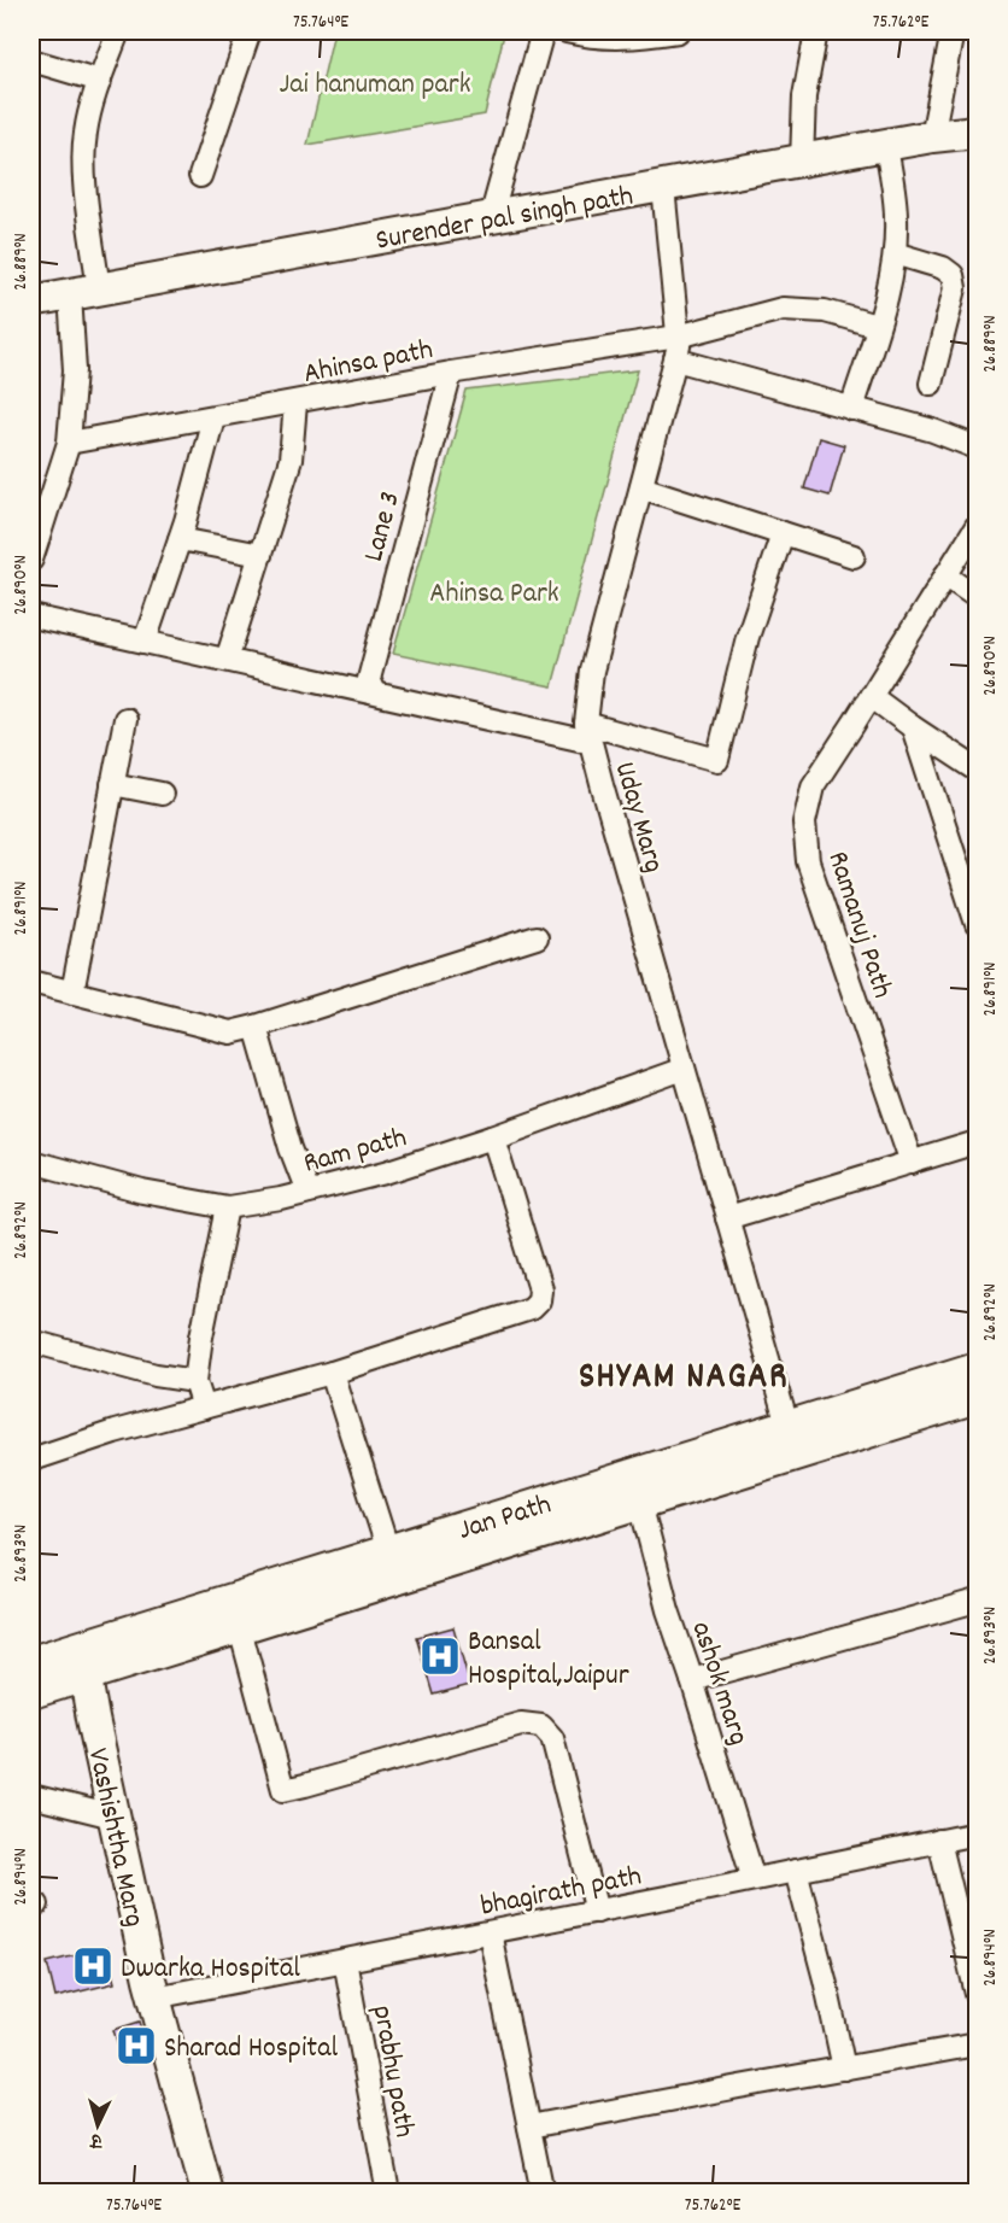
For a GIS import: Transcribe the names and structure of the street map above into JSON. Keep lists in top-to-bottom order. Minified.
{"streets":{"street":["Surender pal singh path","Ahinsa path","Lane 3","Uday Marg","Ramanuj Path","Ram path","Jan Path","ashok marg","Vashishtha Marg","bhagirath path","prabhu path"]},"crossings":[["Surender pal singh path","Uday Marg"],["Ahinsa path","Lane 3"],["Ahinsa path","Uday Marg"],["Uday Marg","Ram path"],["Uday Marg","Jan Path"],["Jan Path","ashok marg"],["Jan Path","Vashishtha Marg"],["ashok marg","bhagirath path"],["Vashishtha Marg","bhagirath path"],["bhagirath path","prabhu path"]],"districts":["SHYAM NAGAR"],"parks":["Jai hanuman park","Ahinsa Park"],"places":{"hospital":["Bansal Hospital,Jaipur","Dwarka Hospital","Sharad Hospital"]},"north":"bottom","coordinates":["75.764°E","75.762°E","26.889°N","26.890°N","26.891°N","26.892°N","26.893°N","26.894°N"]}
